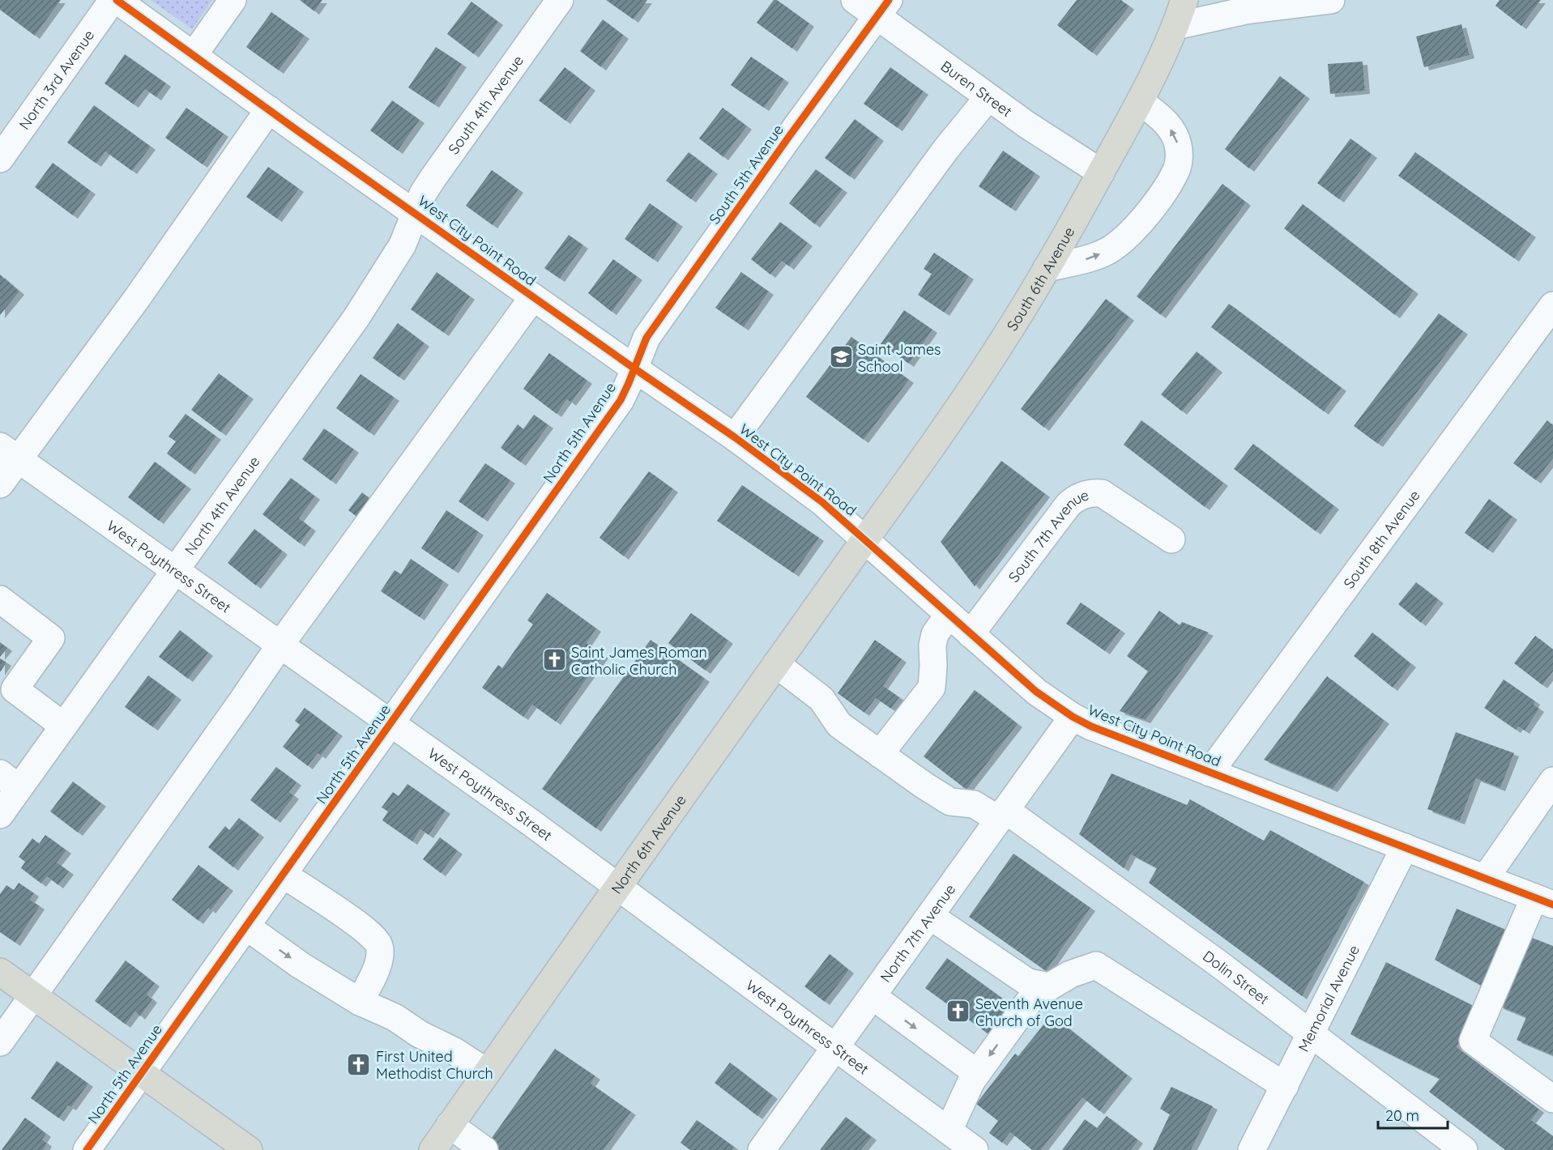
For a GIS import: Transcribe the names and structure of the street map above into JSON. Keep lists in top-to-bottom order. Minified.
{"streets":{"main road":["South 6th Avenue","North 6th Avenue"],"street":["North 3rd Avenue","Buren Street","South 4th Avenue","South 5th Avenue","West City Point Road","North 5th Avenue","North 4th Avenue","South 7th Avenue","South 8th Avenue","West Poythress Street","North 7th Avenue","Dolin Street","Memorial Avenue"]},"crossings":[["Buren Street","South 5th Avenue"],["Buren Street","South 6th Avenue"],["South 4th Avenue","West City Point Road"],["South 4th Avenue","North 4th Avenue"],["South 5th Avenue","West City Point Road"],["South 5th Avenue","North 5th Avenue"],["West City Point Road","South 6th Avenue"],["West City Point Road","North 5th Avenue"],["West City Point Road","North 4th Avenue"],["West City Point Road","South 7th Avenue"],["West City Point Road","South 8th Avenue"],["West City Point Road","North 6th Avenue"],["West City Point Road","North 7th Avenue"],["West City Point Road","Memorial Avenue"],["South 6th Avenue","North 6th Avenue"],["North 5th Avenue","West Poythress Street"],["North 4th Avenue","West Poythress Street"],["West Poythress Street","North 6th Avenue"],["West Poythress Street","North 7th Avenue"],["North 6th Avenue","Dolin Street"],["North 7th Avenue","Dolin Street"],["Dolin Street","Memorial Avenue"]],"places":{"school or university":["Saint James School"],"church":["Saint James Roman Catholic Church","Seventh Avenue Church of God","First United Methodist Church"]},"scale_bar":"20 m"}
